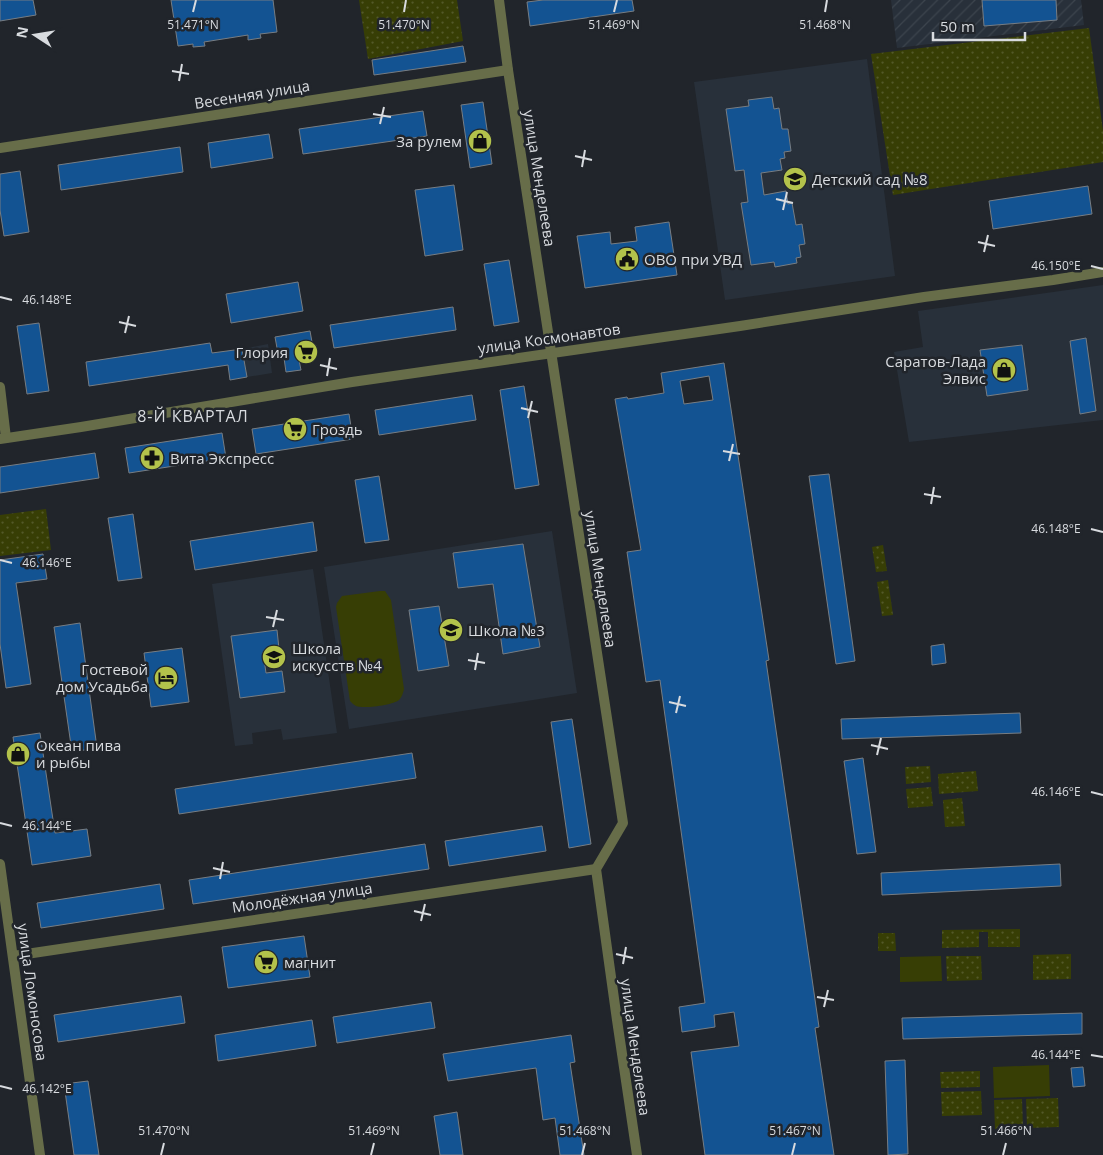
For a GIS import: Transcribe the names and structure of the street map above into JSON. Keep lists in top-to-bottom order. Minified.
{"streets":{"street":["Весенняя улица","улица Менделеева","улица Космонавтов","Молодёжная улица","улица Ломоносова"]},"crossings":[["Весенняя улица","улица Менделеева"],["улица Менделеева","улица Космонавтов"],["улица Менделеева","Молодёжная улица"],["Молодёжная улица","улица Ломоносова"]],"districts":["8-Й КВАРТАЛ"],"places":{"shop":["За рулем","Саратов-Лада Элвис","Океан пива и рыбы"],"school or university":["Детский сад №8","Школа №3","Школа искусств №4"],"public building":["ОВО при УВД"],"supermarket":["Глория","Гроздь","магнит"],"pharmacy":["Вита Экспресс"],"hotel":["Гостевой дом Усадьба"]},"scale_bar":"50 m","north":"left","coordinates":["51.471°N","51.470°N","51.469°N","51.468°N","46.150°E","46.148°E","46.146°E","46.144°E","46.142°E","51.467°N","51.466°N"]}
